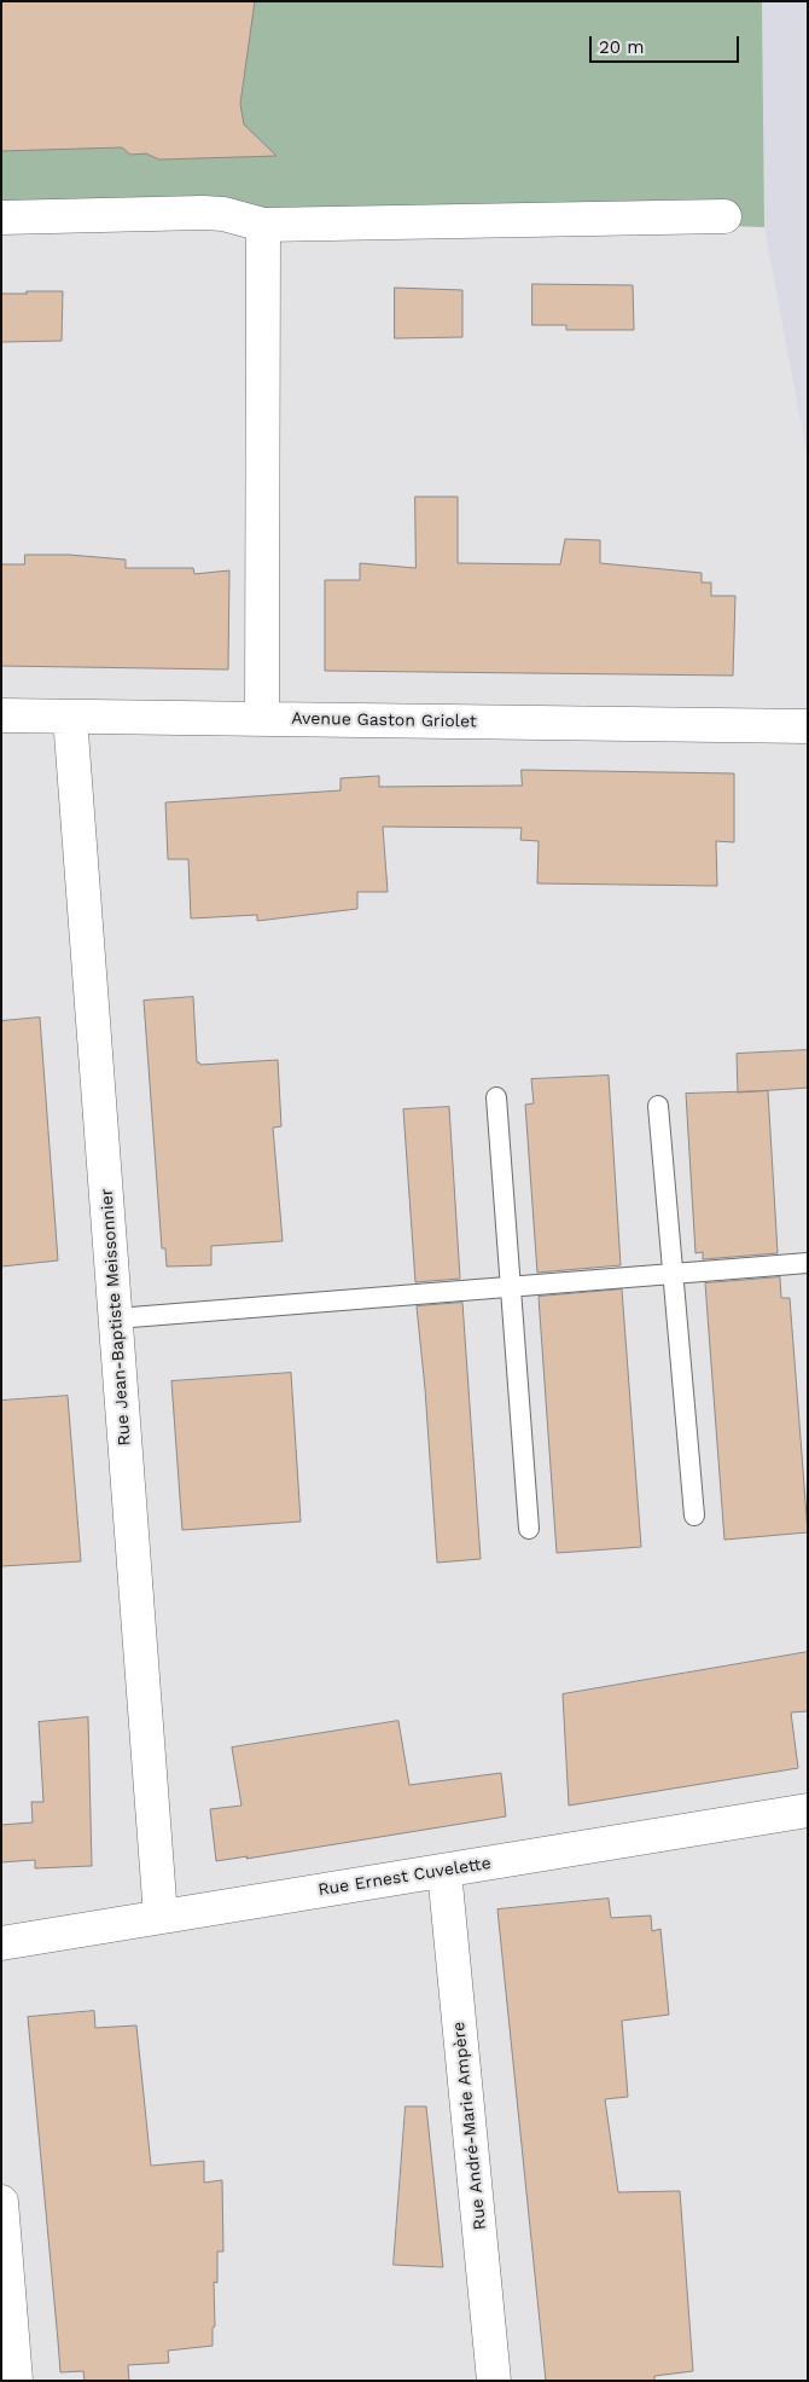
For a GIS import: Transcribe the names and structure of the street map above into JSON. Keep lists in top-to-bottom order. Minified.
{"streets":{"street":["Avenue Gaston Griolet","Rue Jean-Baptiste Meissonnier","Rue Ernest Cuvelette","Rue André-Marie Ampère"]},"crossings":[["Avenue Gaston Griolet","Rue Jean-Baptiste Meissonnier"],["Rue Jean-Baptiste Meissonnier","Rue Ernest Cuvelette"],["Rue Ernest Cuvelette","Rue André-Marie Ampère"]],"scale_bar":"20 m"}
